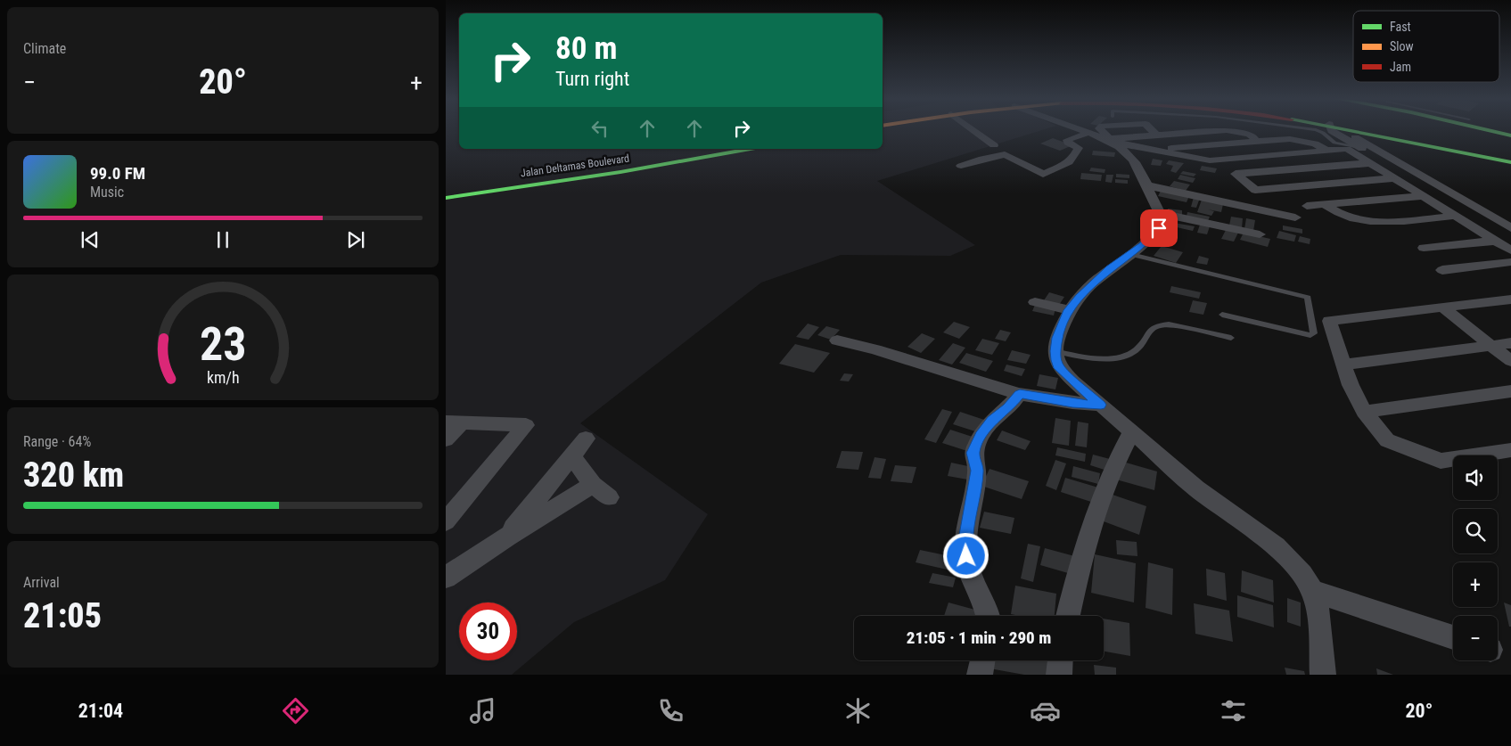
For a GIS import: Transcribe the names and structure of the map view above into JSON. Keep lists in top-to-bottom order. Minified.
{"streets":{"street":["Jalan Deltamas Boulevard"]},"legend":["Fast","Slow","Jam"],"page":{"tile":["Climate",["Range · 64%","320 km"],["Arrival","21:05"]],"turn":["80 m","Turn right"],"heat":["−","20°","+"],"song":["99.0 FM","Music"],"map_buttons":["+","−"],"limit":"30","trip":"21:05 · 1 min · 290 m","tabs":["21:04","20°"],"gauge":["23","km/h"]}}
